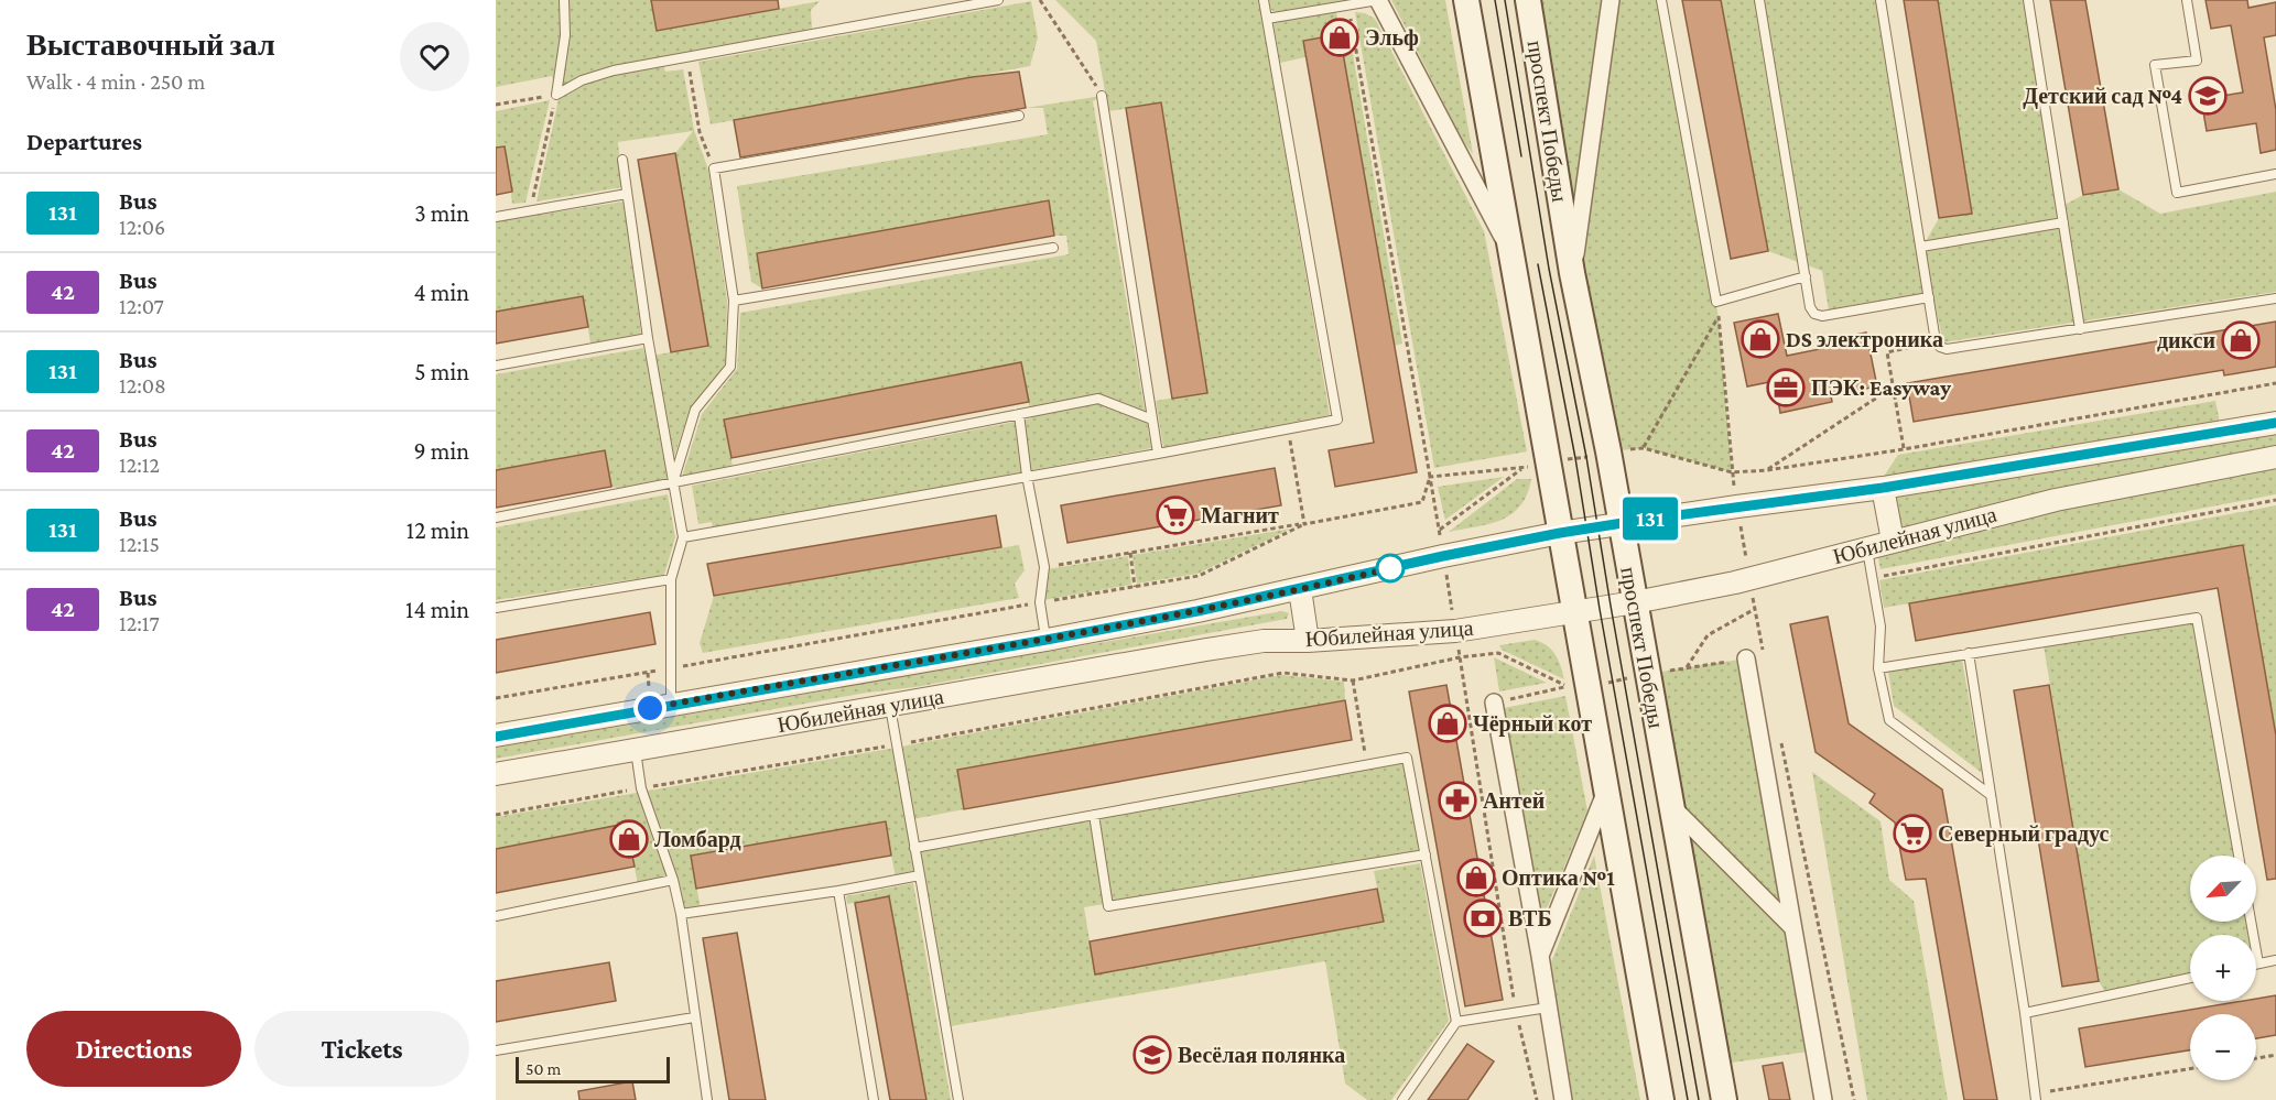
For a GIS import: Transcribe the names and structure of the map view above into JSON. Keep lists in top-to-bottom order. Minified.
{"streets":{"main road":["проспект Победы"],"street":["Юбилейная улица"]},"crossings":[["проспект Победы","Юбилейная улица"]],"places":{"shop":["Эльф","DS электроника","дикси","Чёрный кот","Ломбард","Оптика №1"],"school or university":["Детский сад №4","Весёлая полянка"],"office":["ПЭК: Easyway"],"supermarket":["Магнит","Северный градус"],"pharmacy":["Антей"],"bank":["ВТБ"]},"lines":["bus line 131"],"scale_bar":"50 m","north":"bottom left","page":{"heading":[["Выставочный зал","Walk · 4 min · 250 m"],"Departures"],"on_map":"131","list":[{"mark":"131","name":"Bus","note":"12:06","value":"3 min"},{"mark":"42","name":"Bus","note":"12:07","value":"4 min"},{"mark":"131","name":"Bus","note":"12:08","value":"5 min"},{"mark":"42","name":"Bus","note":"12:12","value":"9 min"},{"mark":"131","name":"Bus","note":"12:15","value":"12 min"},{"mark":"42","name":"Bus","note":"12:17","value":"14 min"}],"map_buttons":["+","−"],"buttons":["Directions","Tickets"],"scale":"50 m"}}
